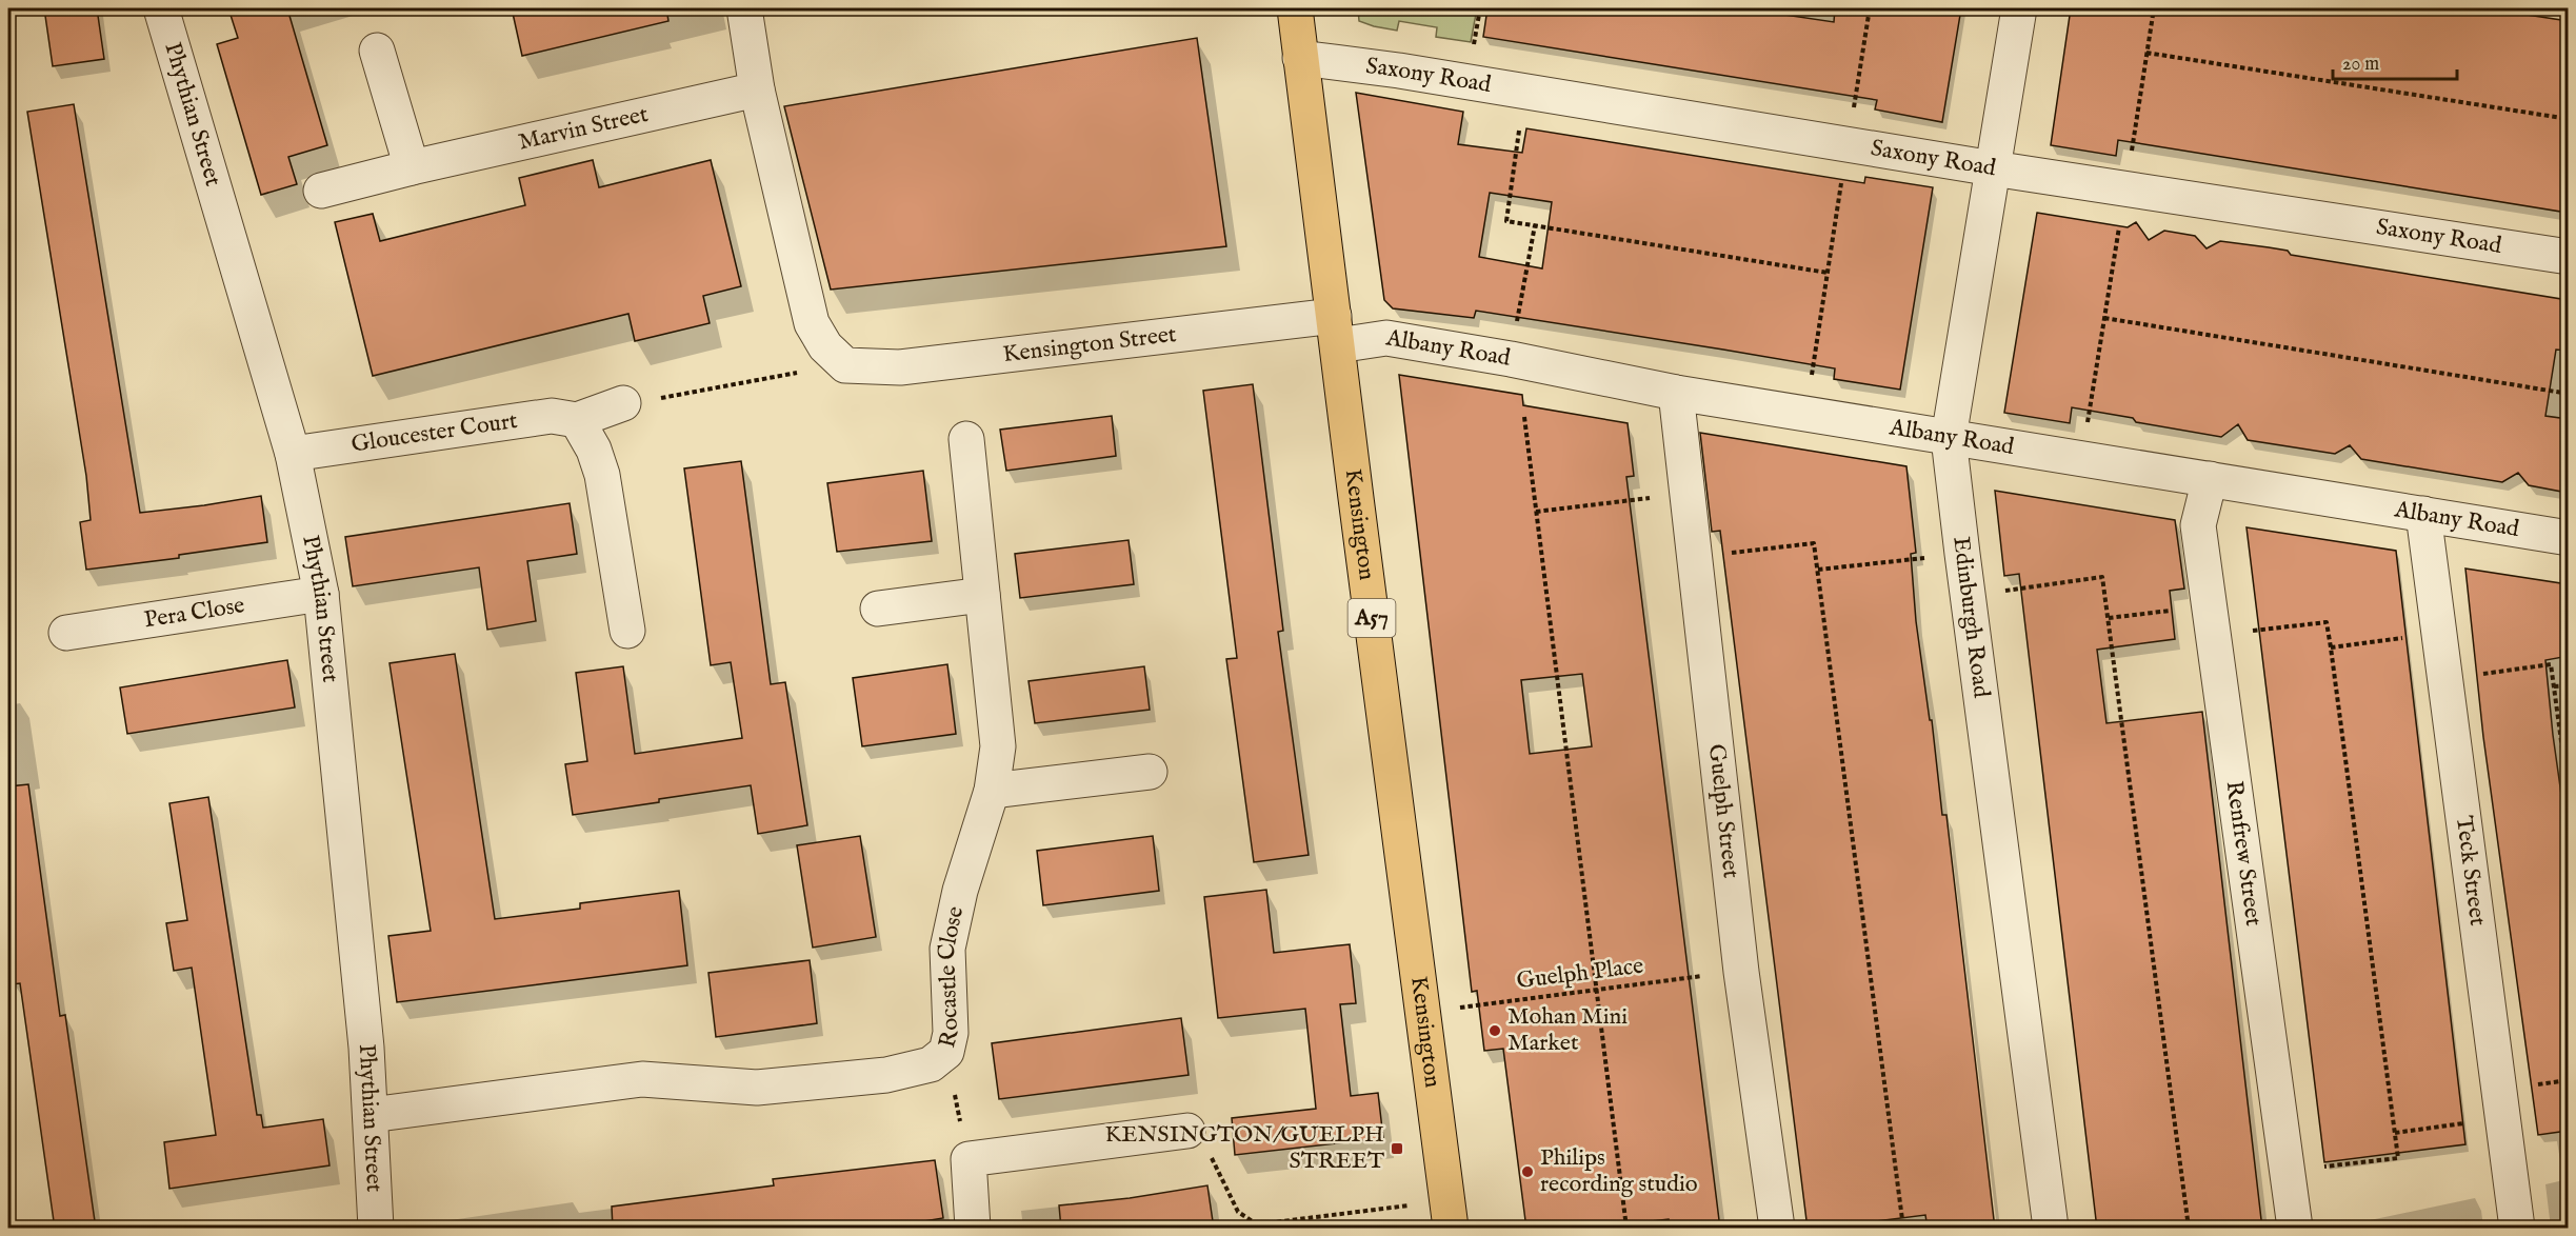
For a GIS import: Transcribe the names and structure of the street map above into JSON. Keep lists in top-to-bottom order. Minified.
{"streets":{"main road":["Kensington","A57"],"street":["Saxony Road","Phythian Street","Marvin Street","Kensington Street","Albany Road","Gloucester Court","Pera Close","Edinburgh Road","Guelph Street","Renfrew Street","Teck Street","Rocastle Close"],"path":["Guelph Place"]},"crossings":[["Saxony Road","Kensington"],["Saxony Road","Edinburgh Road"],["Phythian Street","Gloucester Court"],["Phythian Street","Pera Close"],["Phythian Street","Rocastle Close"],["Kensington Street","Albany Road"],["Kensington Street","Kensington"],["Albany Road","Kensington"],["Albany Road","Edinburgh Road"],["Albany Road","Guelph Street"],["Albany Road","Renfrew Street"],["Albany Road","Teck Street"],["Kensington","Guelph Place"],["Guelph Street","Guelph Place"]],"places":{"other":["Mohan Mini Market","Philips recording studio"],"transit":["KENSINGTON/GUELPH STREET"]},"scale_bar":"20 m"}
